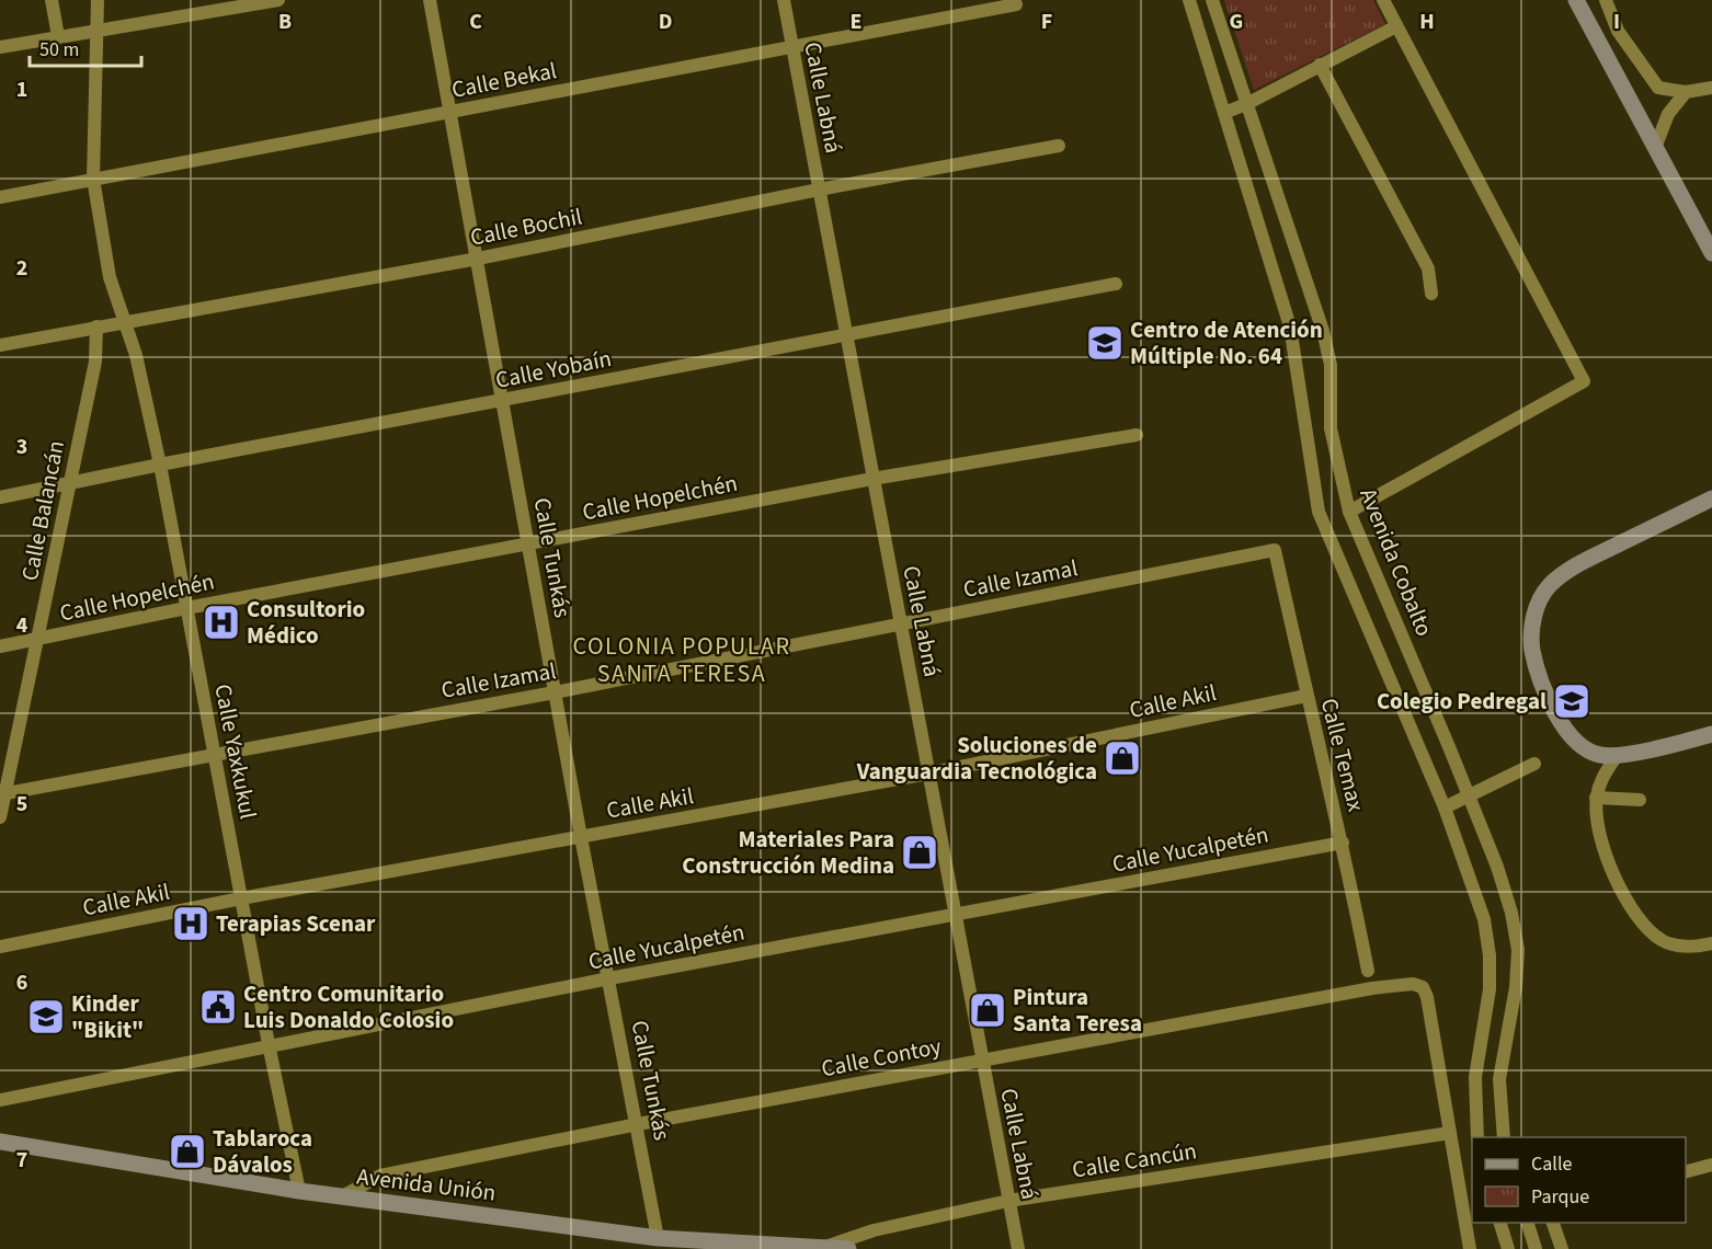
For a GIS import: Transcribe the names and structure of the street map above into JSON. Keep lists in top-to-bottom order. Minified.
{"streets":{"street":["Calle Bekal","Calle Labná","Calle Bochil","Calle Yobaín","Calle Hopelchén","Calle Balancán","Calle Tunkás","Avenida Cobalto","Calle Izamal","Calle Akil","Calle Yaxkukul","Calle Temax","Calle Yucalpetén","Calle Contoy","Calle Cancún","Avenida Unión"]},"crossings":[["Calle Bekal","Calle Labná"],["Calle Bekal","Calle Tunkás"],["Calle Labná","Calle Bochil"],["Calle Labná","Calle Yobaín"],["Calle Labná","Calle Hopelchén"],["Calle Labná","Calle Izamal"],["Calle Labná","Calle Akil"],["Calle Labná","Calle Yucalpetén"],["Calle Labná","Calle Contoy"],["Calle Labná","Calle Cancún"],["Calle Bochil","Calle Balancán"],["Calle Bochil","Calle Tunkás"],["Calle Bochil","Calle Yaxkukul"],["Calle Yobaín","Calle Balancán"],["Calle Yobaín","Calle Tunkás"],["Calle Yobaín","Calle Yaxkukul"],["Calle Hopelchén","Calle Balancán"],["Calle Hopelchén","Calle Tunkás"],["Calle Hopelchén","Calle Yaxkukul"],["Calle Balancán","Calle Izamal"],["Calle Tunkás","Calle Izamal"],["Calle Tunkás","Calle Akil"],["Calle Tunkás","Calle Yucalpetén"],["Calle Tunkás","Calle Contoy"],["Calle Tunkás","Avenida Unión"],["Calle Izamal","Calle Yaxkukul"],["Calle Izamal","Calle Temax"],["Calle Akil","Calle Yaxkukul"],["Calle Akil","Calle Temax"],["Calle Yaxkukul","Calle Yucalpetén"],["Calle Yaxkukul","Avenida Unión"],["Calle Temax","Calle Yucalpetén"],["Calle Contoy","Calle Cancún"],["Calle Contoy","Avenida Unión"],["Calle Cancún","Avenida Unión"]],"districts":["COLONIA POPULAR SANTA TERESA"],"places":{"school or university":["Centro de Atención Múltiple No. 64","Colegio Pedregal","Kinder \"Bikit\""],"hospital":["Consultorio Médico","Terapias Scenar"],"shop":["Soluciones de Vanguardia Tecnológica","Materiales Para Construcción Medina","Pintura Santa Teresa","Tablaroca Dávalos"],"public building":["Centro Comunitario Luis Donaldo Colosio"]},"legend":["Calle","Parque"],"scale_bar":"50 m","grid":{"columns":["B","C","D","E","F","G","H","I"],"rows":["1","2","3","4","5","6","7"]}}
